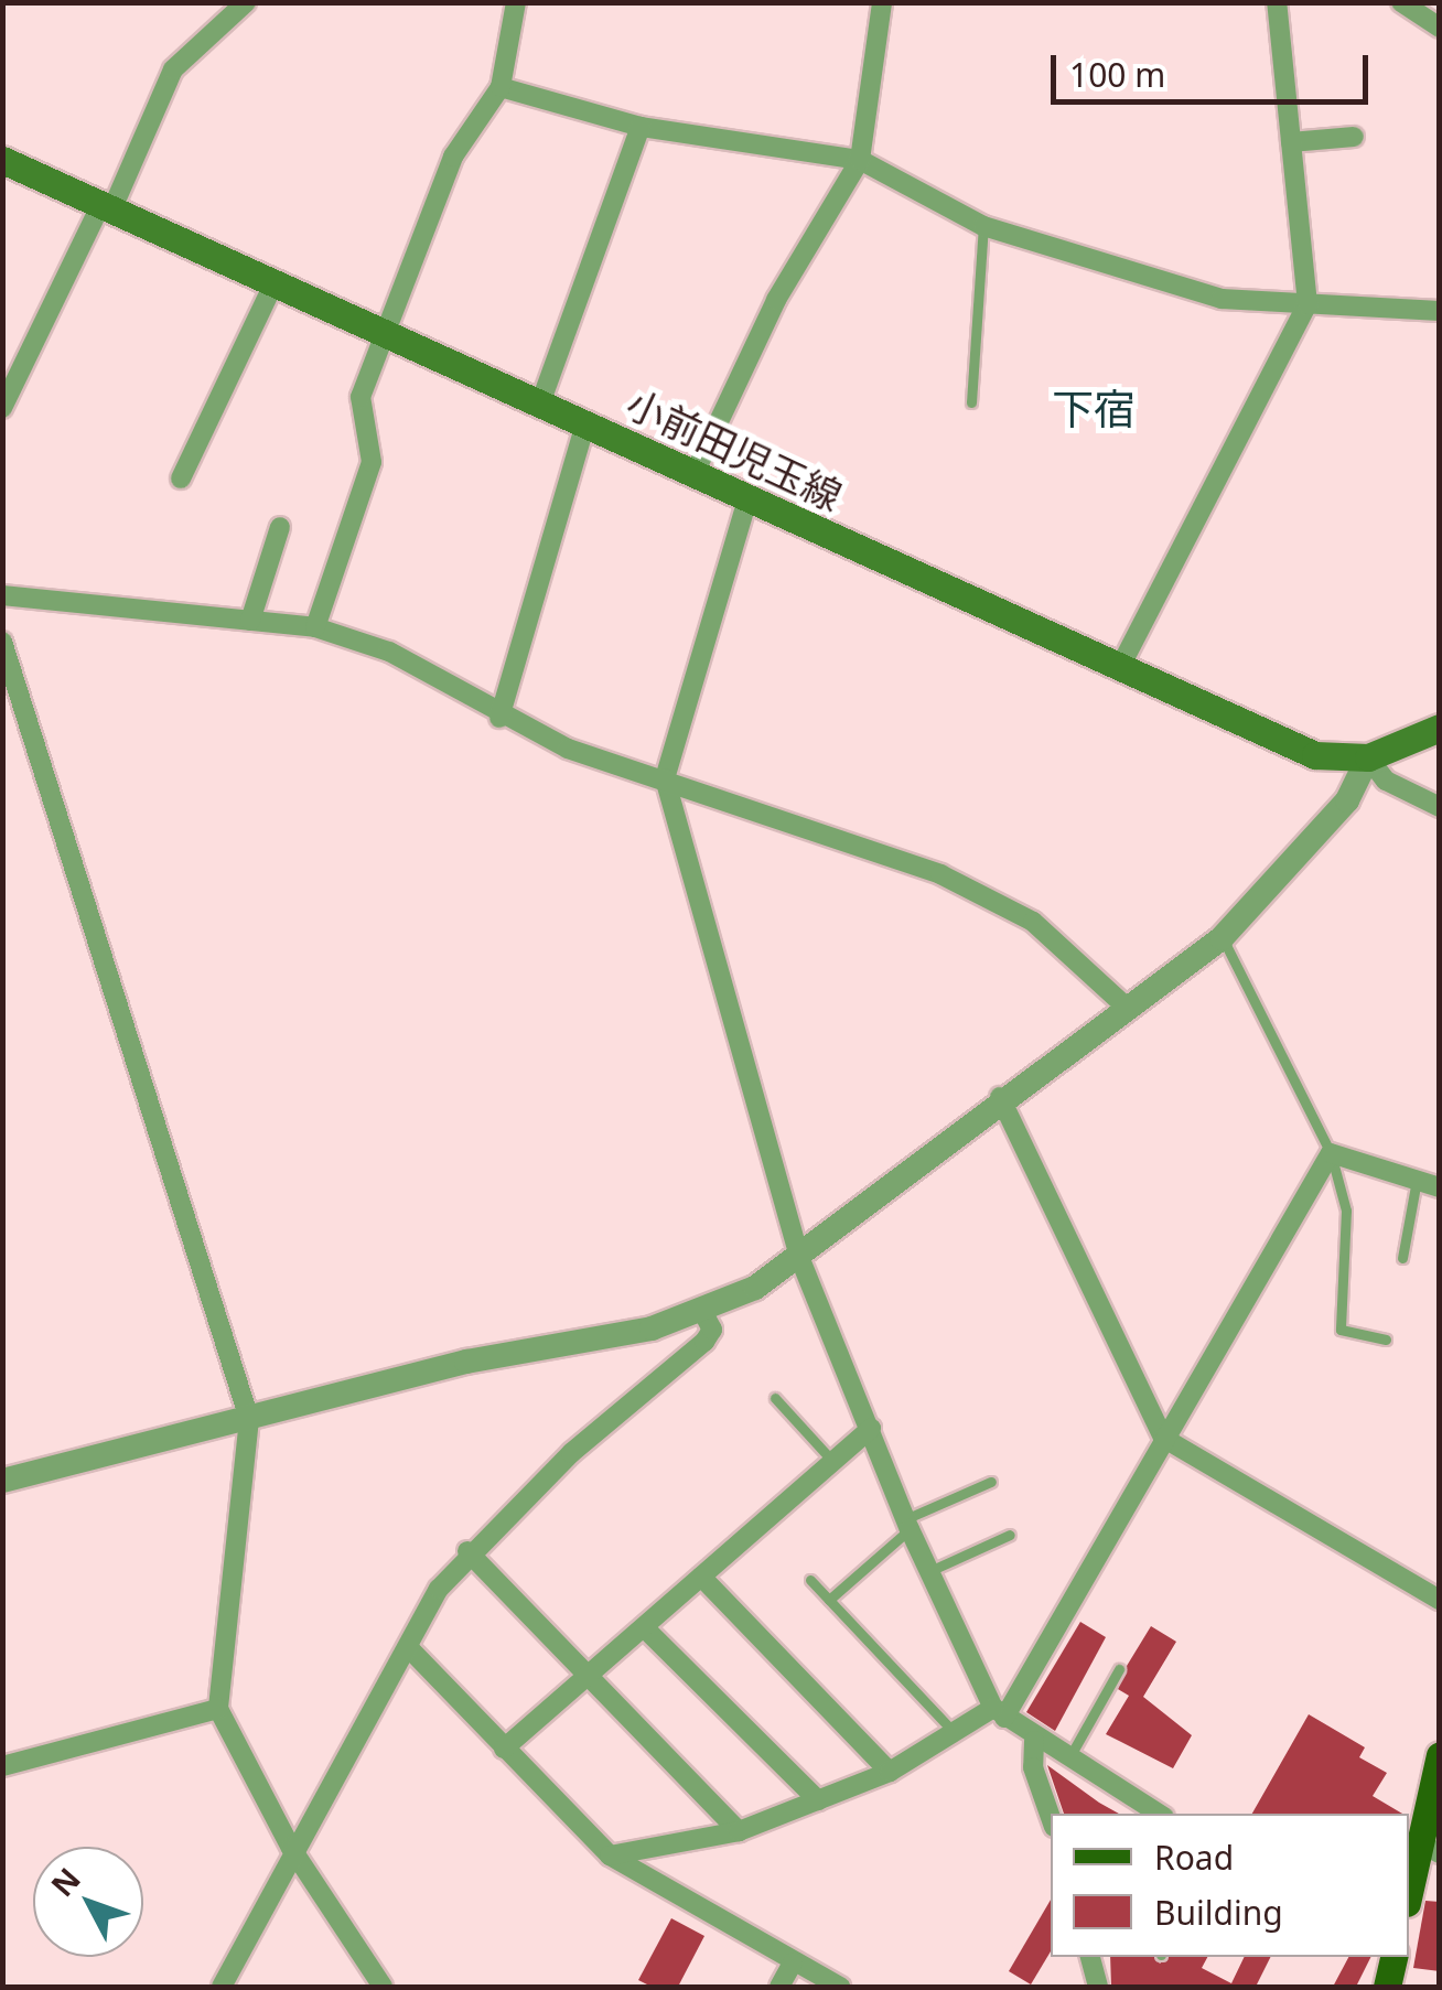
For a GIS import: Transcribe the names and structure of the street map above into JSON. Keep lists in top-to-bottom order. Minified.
{"streets":{"main road":["小前田児玉線"]},"districts":["下宿"],"legend":["Road","Building"],"scale_bar":"100 m","north":"top left"}
